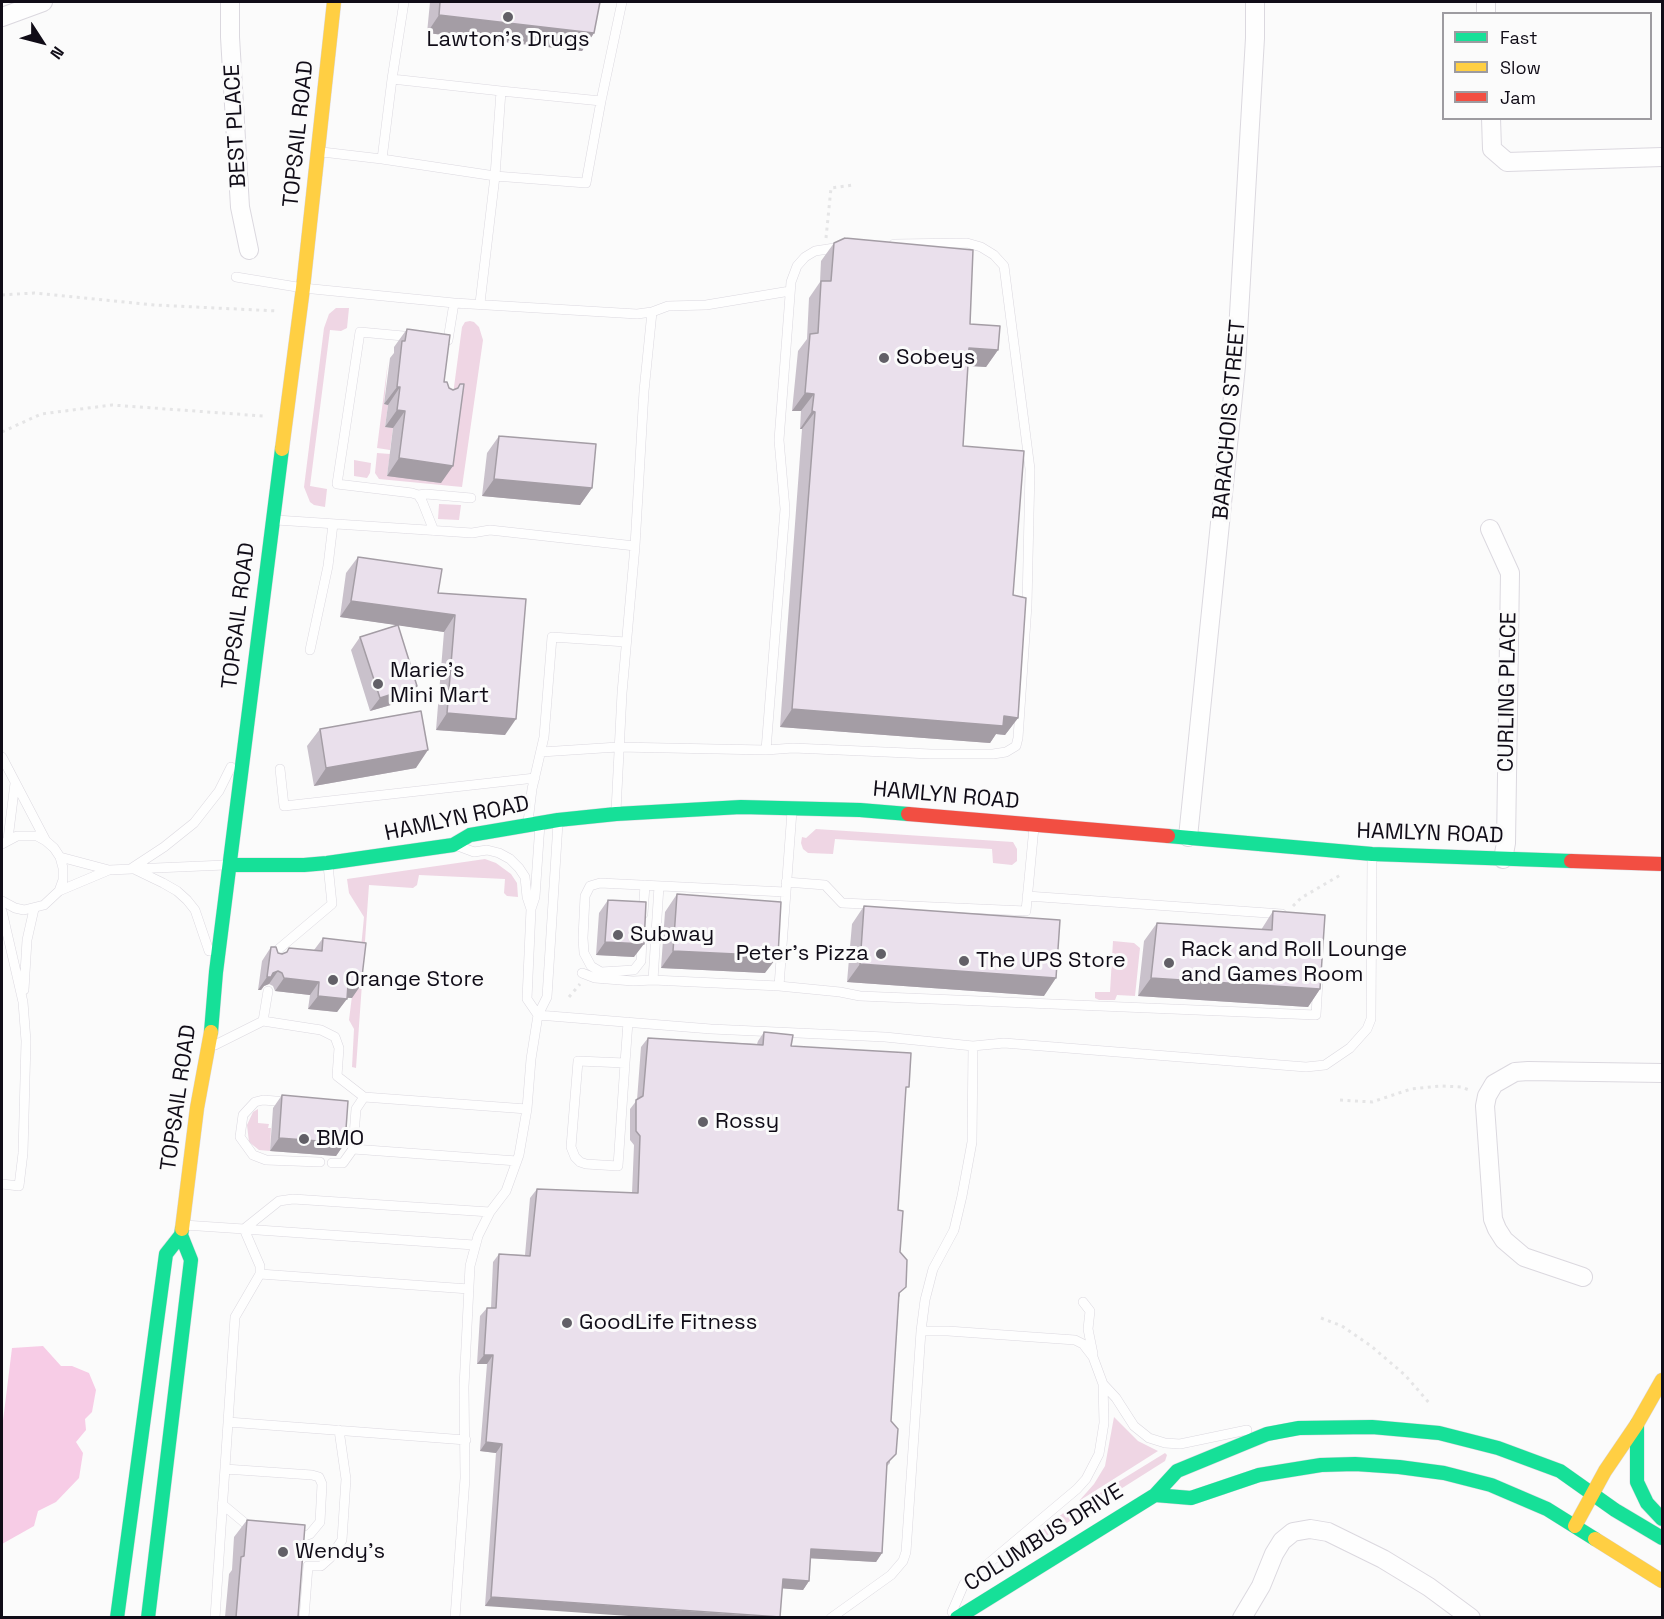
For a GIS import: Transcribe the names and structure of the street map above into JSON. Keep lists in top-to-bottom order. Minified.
{"streets":{"main road":["TOPSAIL ROAD","HAMLYN ROAD","COLUMBUS DRIVE"],"street":["BEST PLACE","BARACHOIS STREET","CURLING PLACE"]},"crossings":[["TOPSAIL ROAD","HAMLYN ROAD"],["BARACHOIS STREET","HAMLYN ROAD"],["CURLING PLACE","HAMLYN ROAD"]],"places":["Lawton's Drugs","Sobeys","Marie's Mini Mart","Subway","Peter's Pizza","The UPS Store","Rack and Roll Lounge and Games Room","Orange Store","Rossy","BMO","GoodLife Fitness","Wendy's"],"legend":["Fast","Slow","Jam"],"north":"bottom right"}
